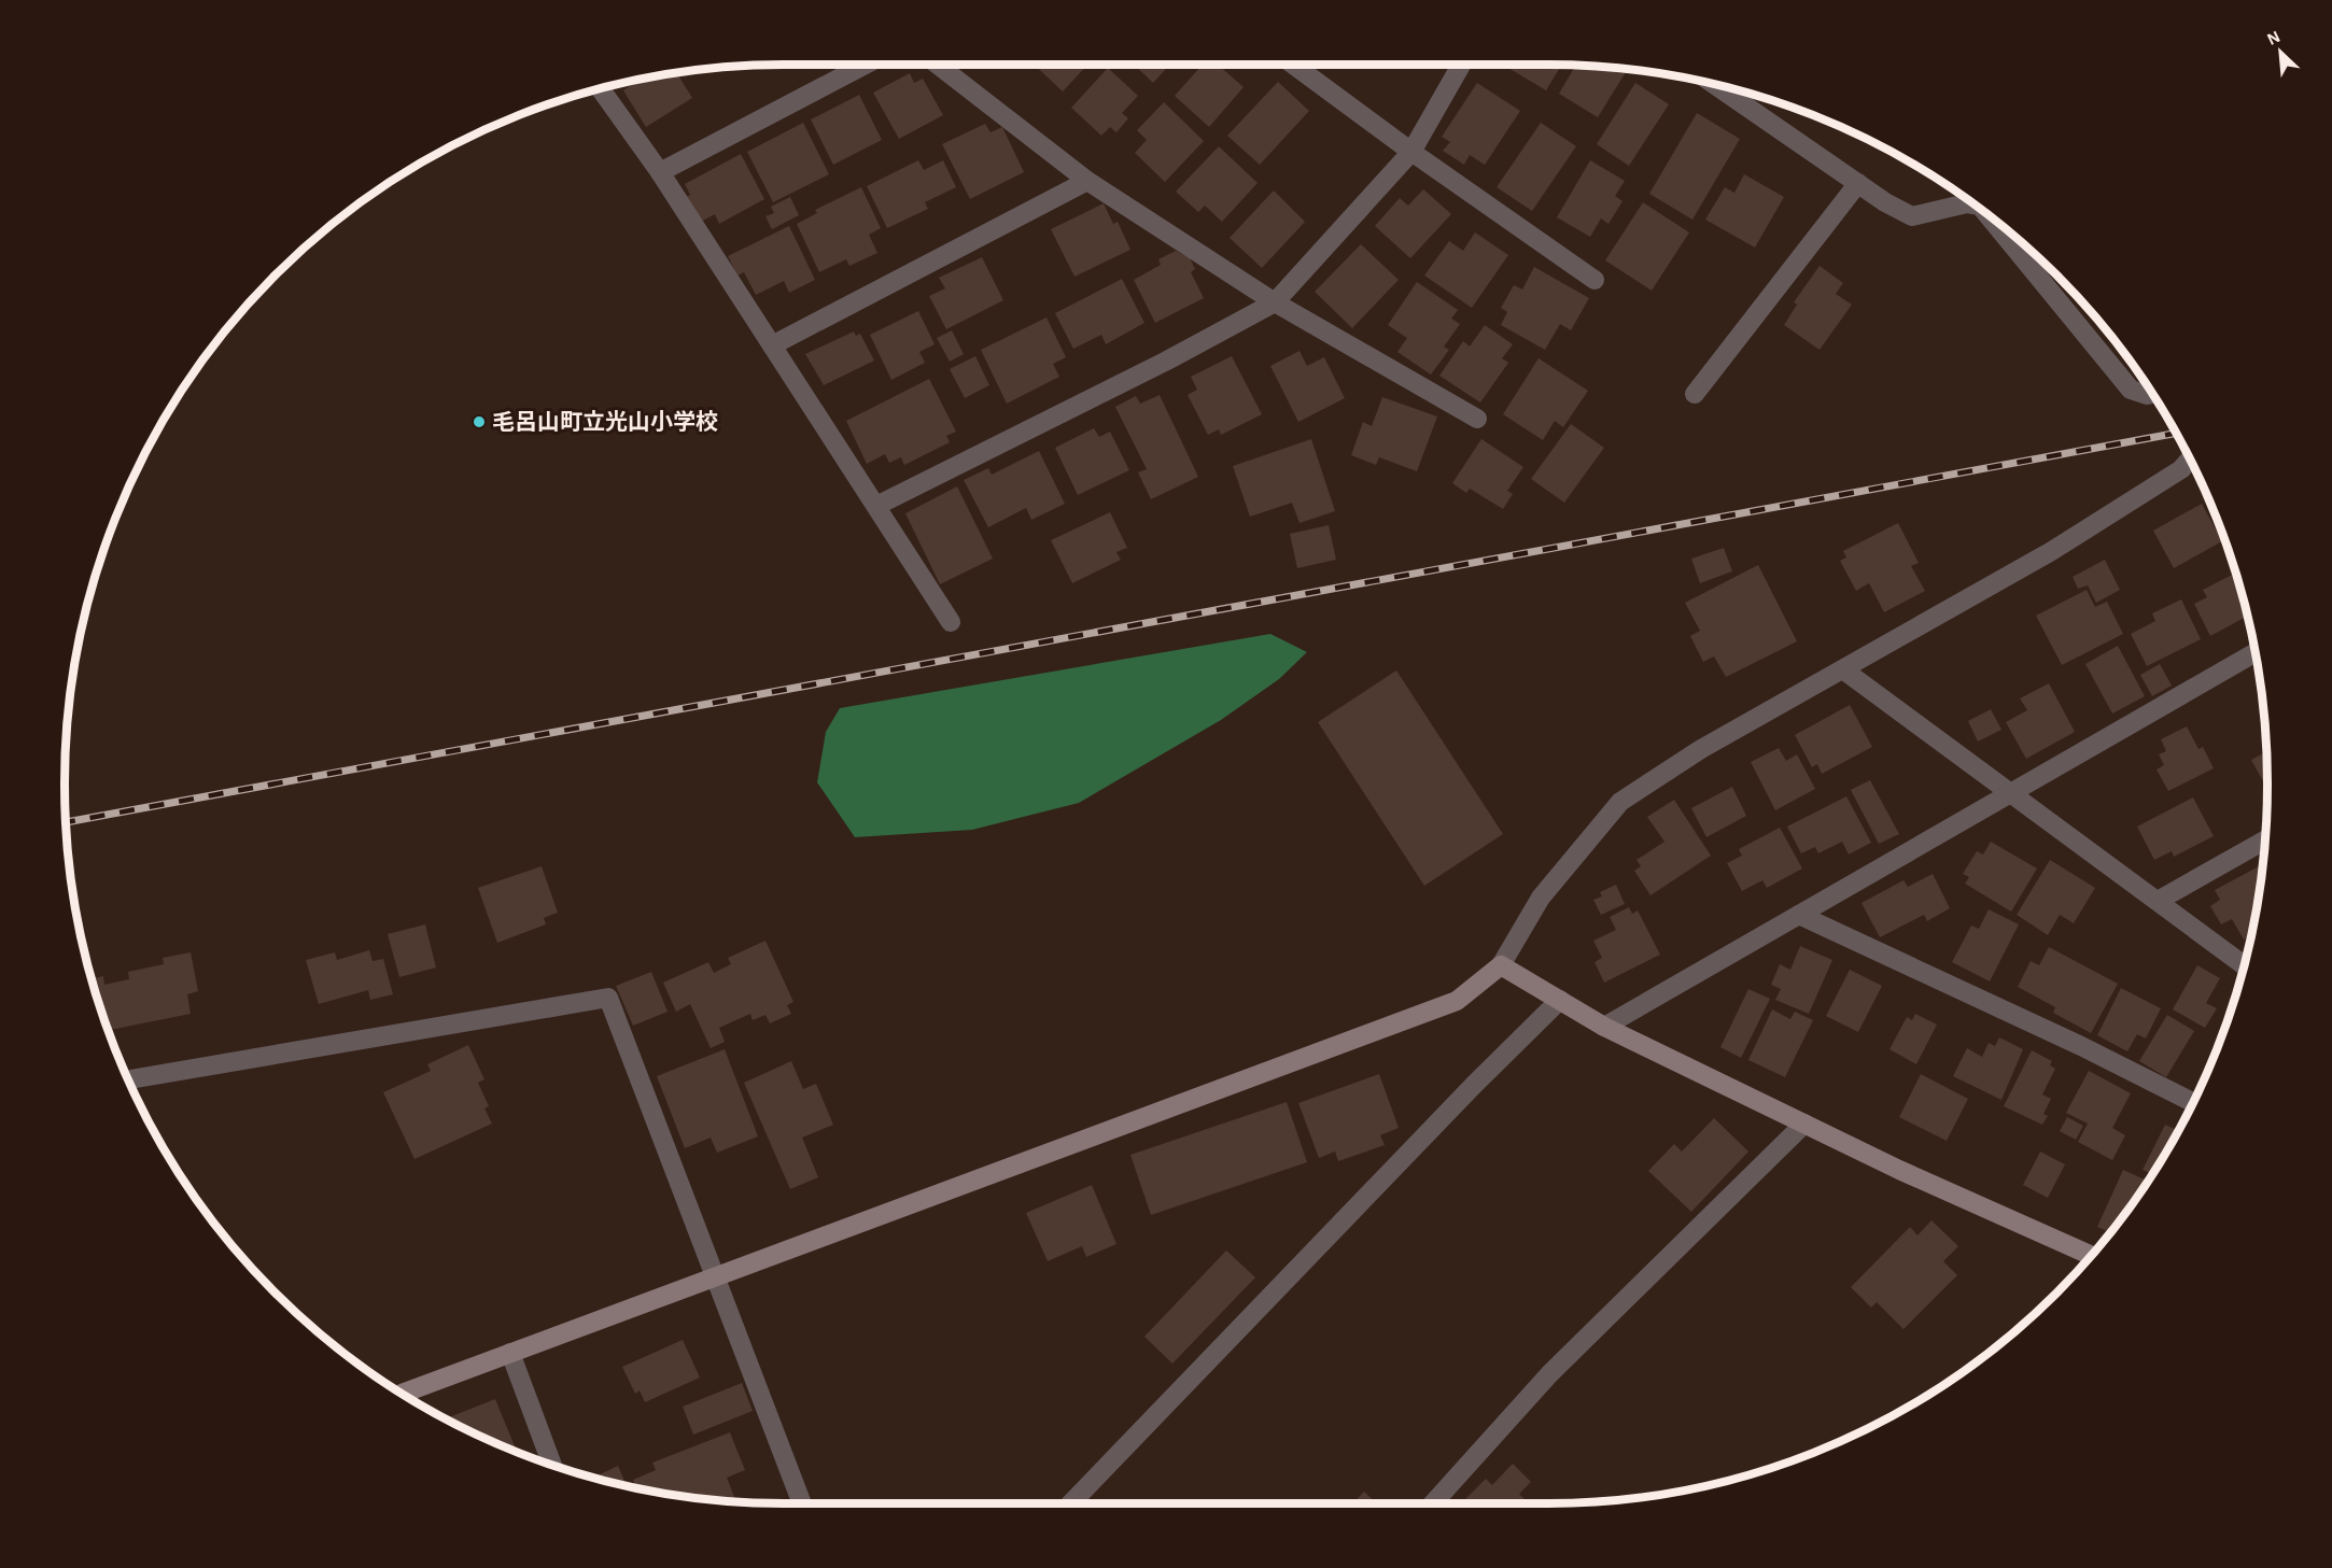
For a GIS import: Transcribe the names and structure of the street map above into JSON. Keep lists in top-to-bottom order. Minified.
{"places":["毛呂山町立光山小学校"],"north":"top left"}
